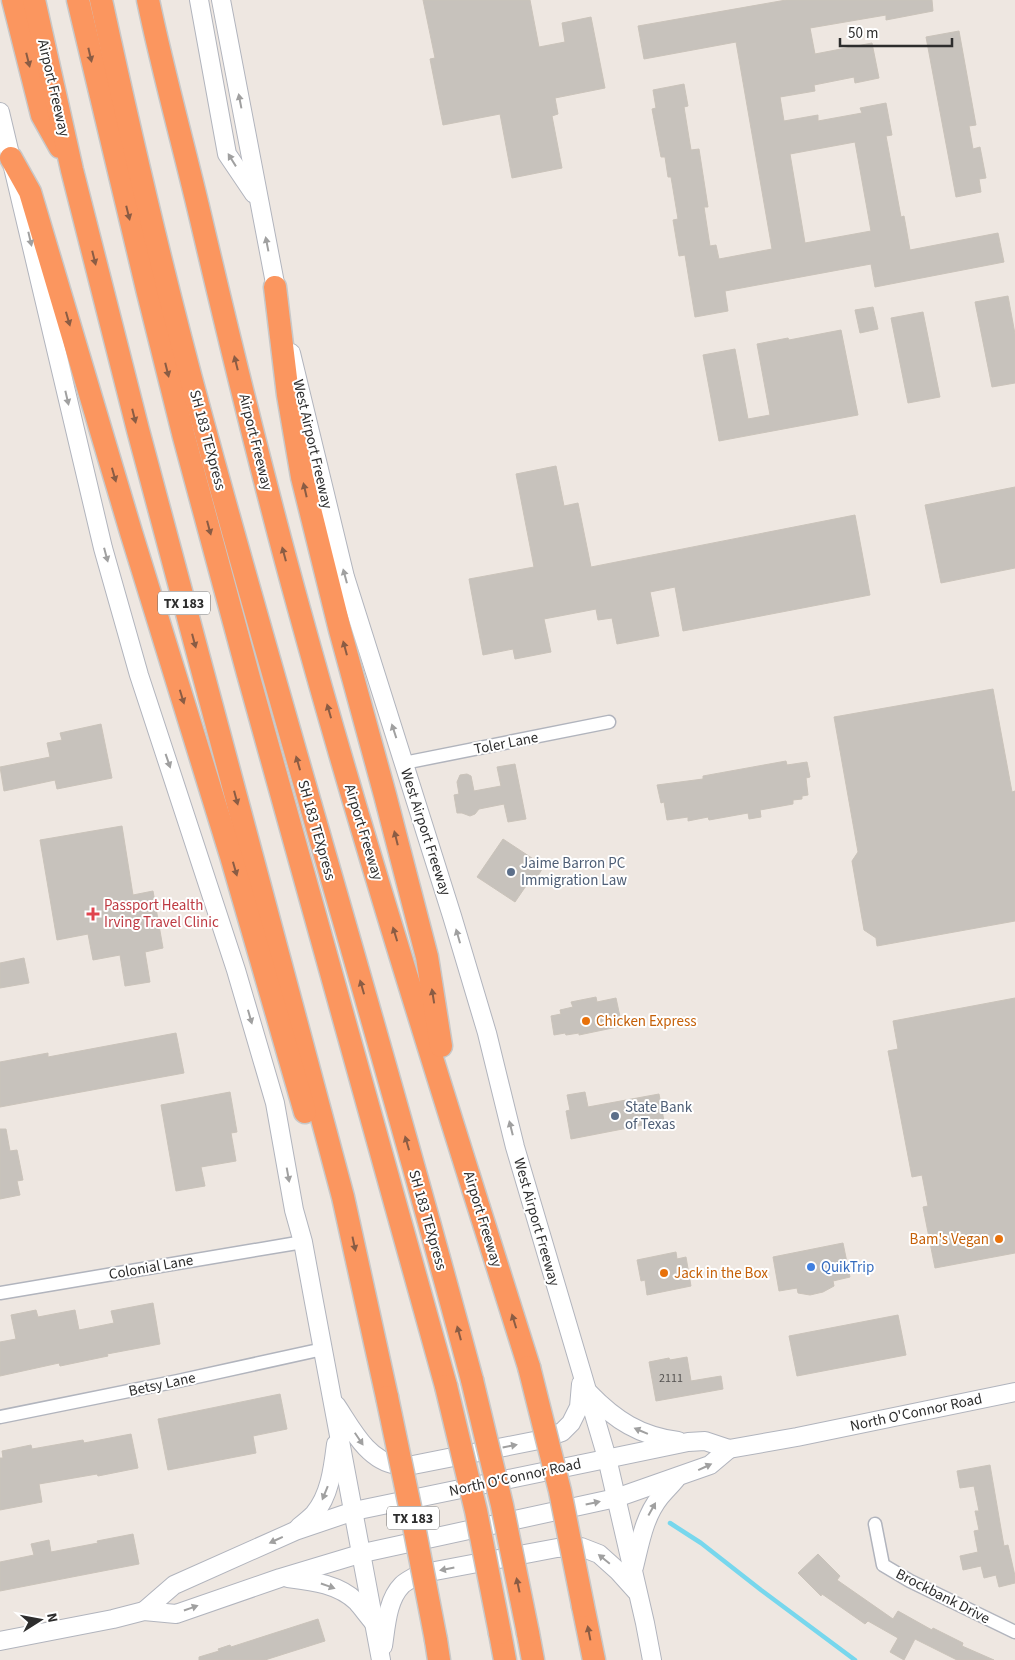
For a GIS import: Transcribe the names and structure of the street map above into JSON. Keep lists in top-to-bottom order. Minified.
{"streets":{"highway":["Airport Freeway","SH 183 TEXpress","TX 183"],"main road":["West Airport Freeway","North O'Connor Road"],"street":["Toler Lane","Colonial Lane","Betsy Lane","Brockbank Drive"]},"crossings":[["West Airport Freeway","Toler Lane"],["West Airport Freeway","North O'Connor Road"]],"one_way":["West Airport Freeway"],"places":{"other":["Jaime Barron PC Immigration Law","Chicken Express","State Bank of Texas","Bam's Vegan","QuikTrip","Jack in the Box"],"health":["Passport Health Irving Travel Clinic"]},"house_numbers":["2111"],"scale_bar":"50 m","north":"right"}
